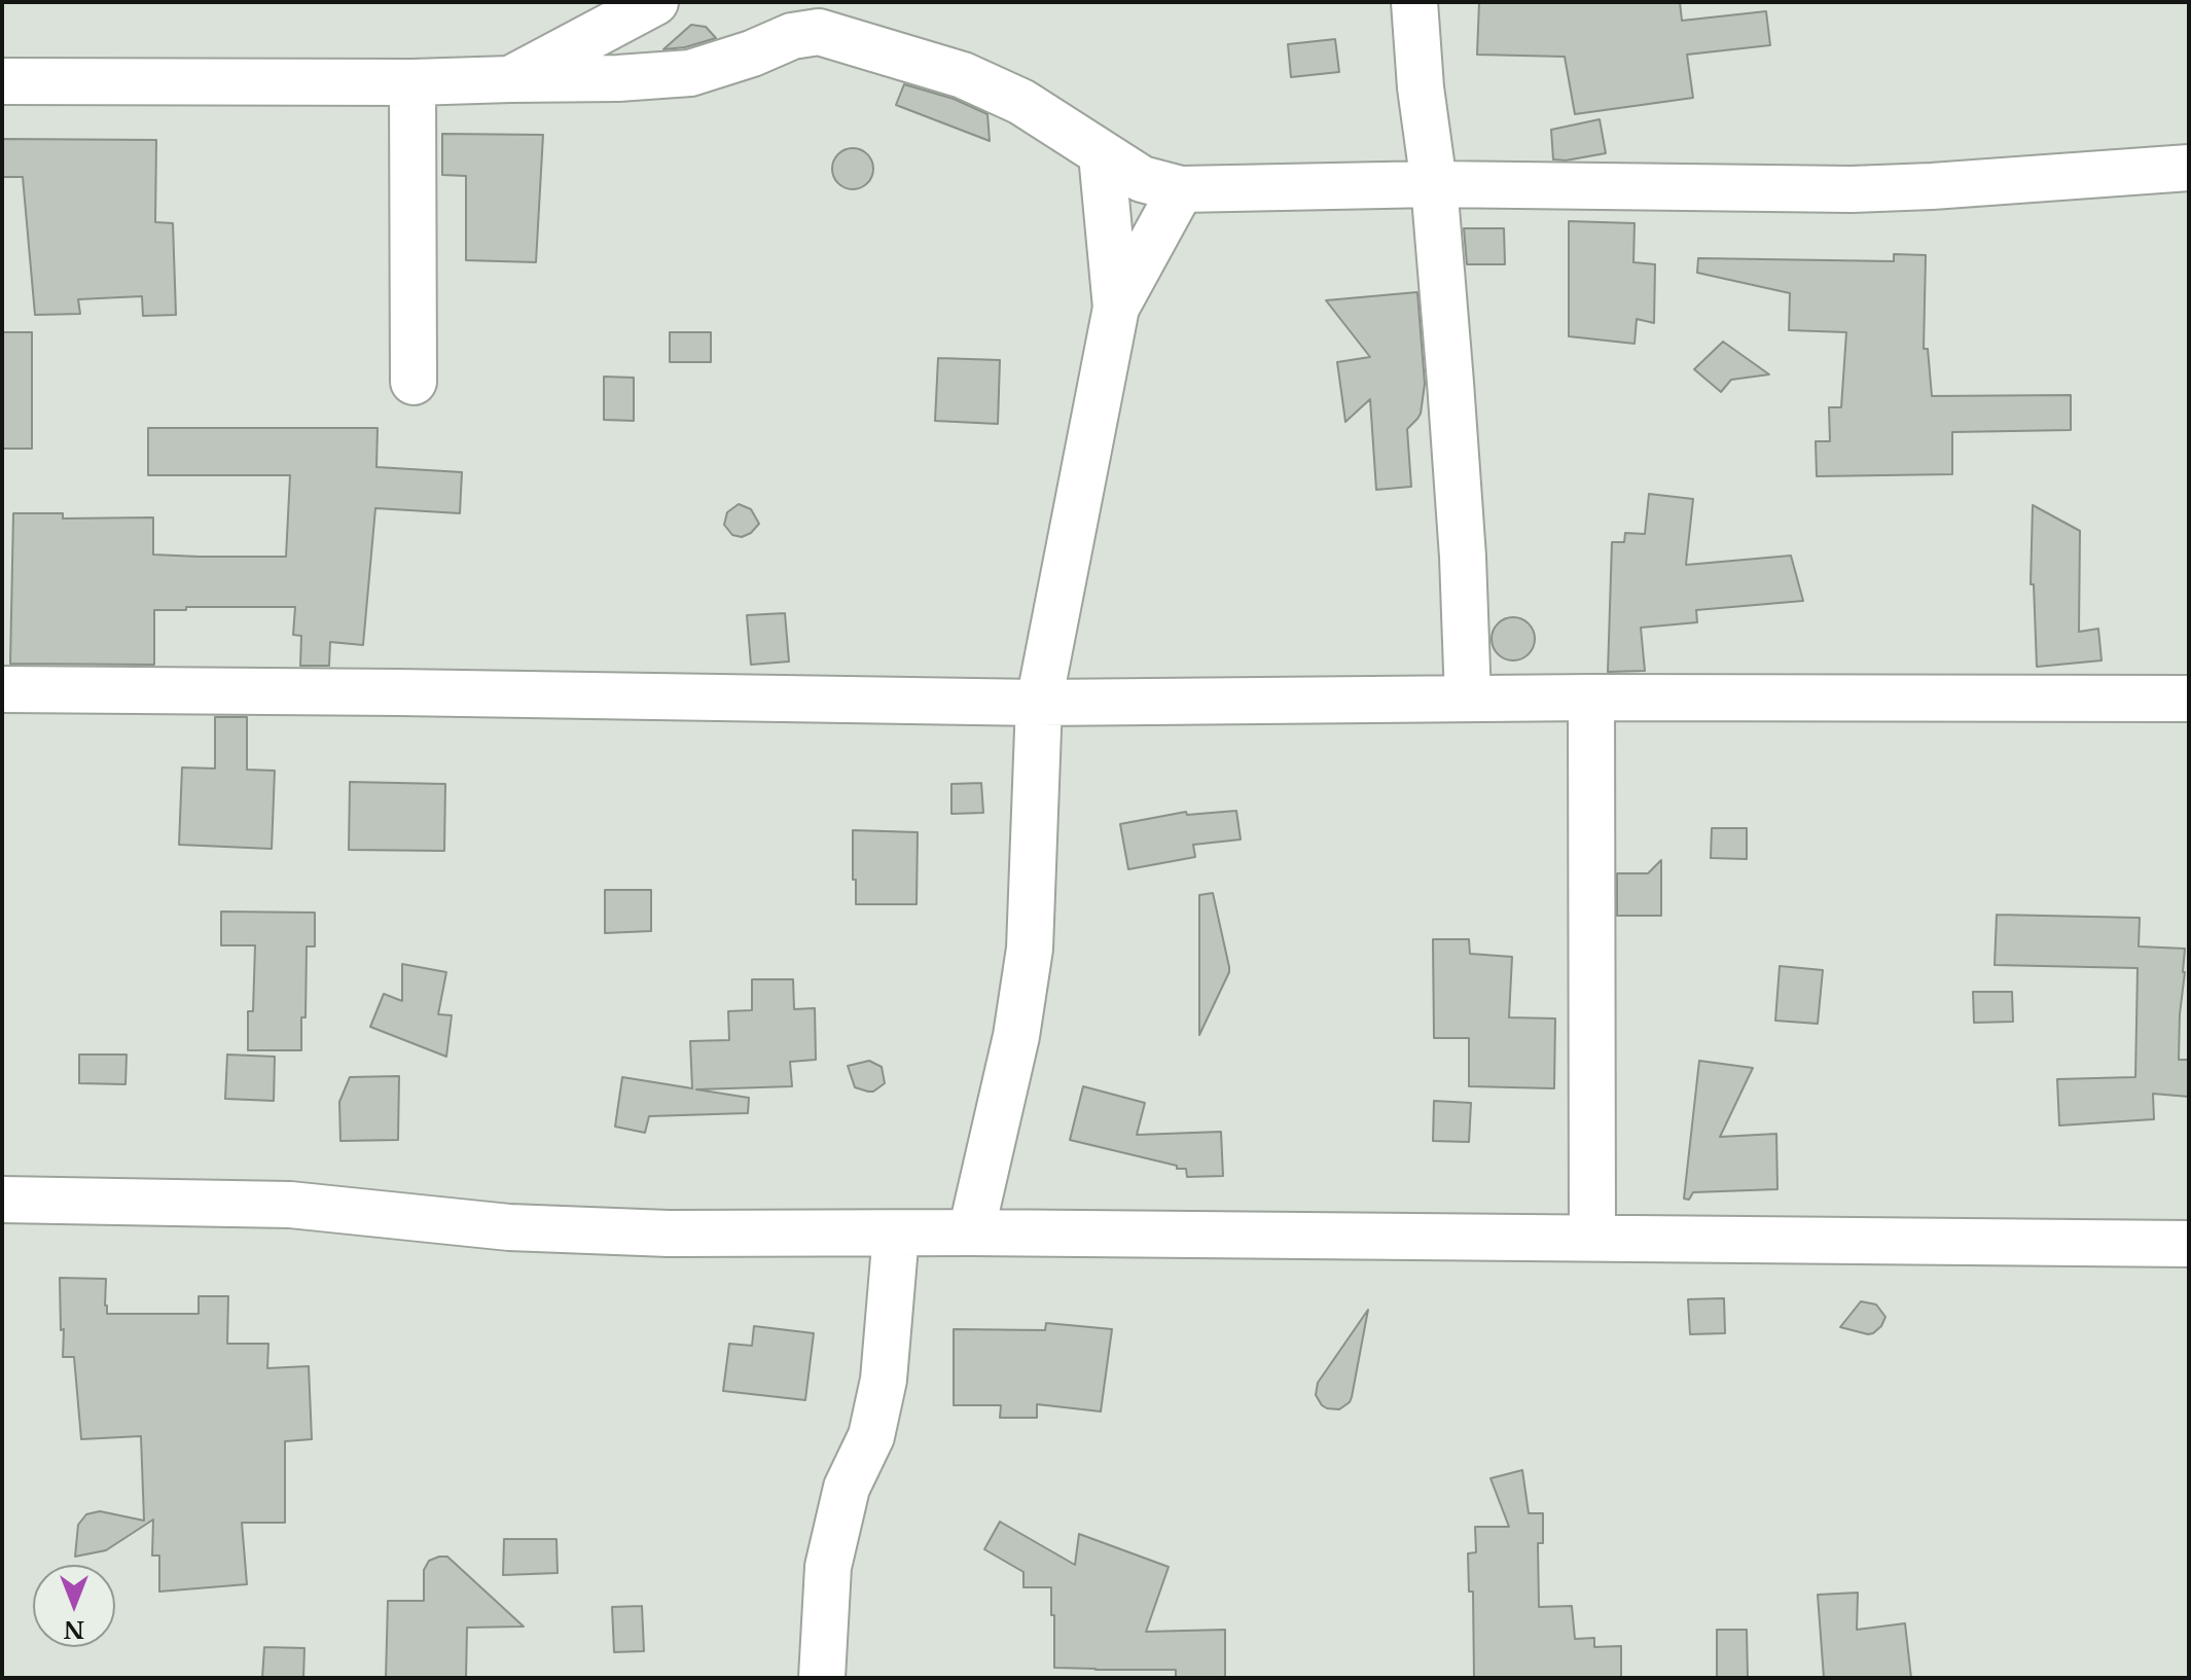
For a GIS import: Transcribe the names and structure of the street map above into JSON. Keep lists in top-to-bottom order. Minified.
{"north":"bottom"}
